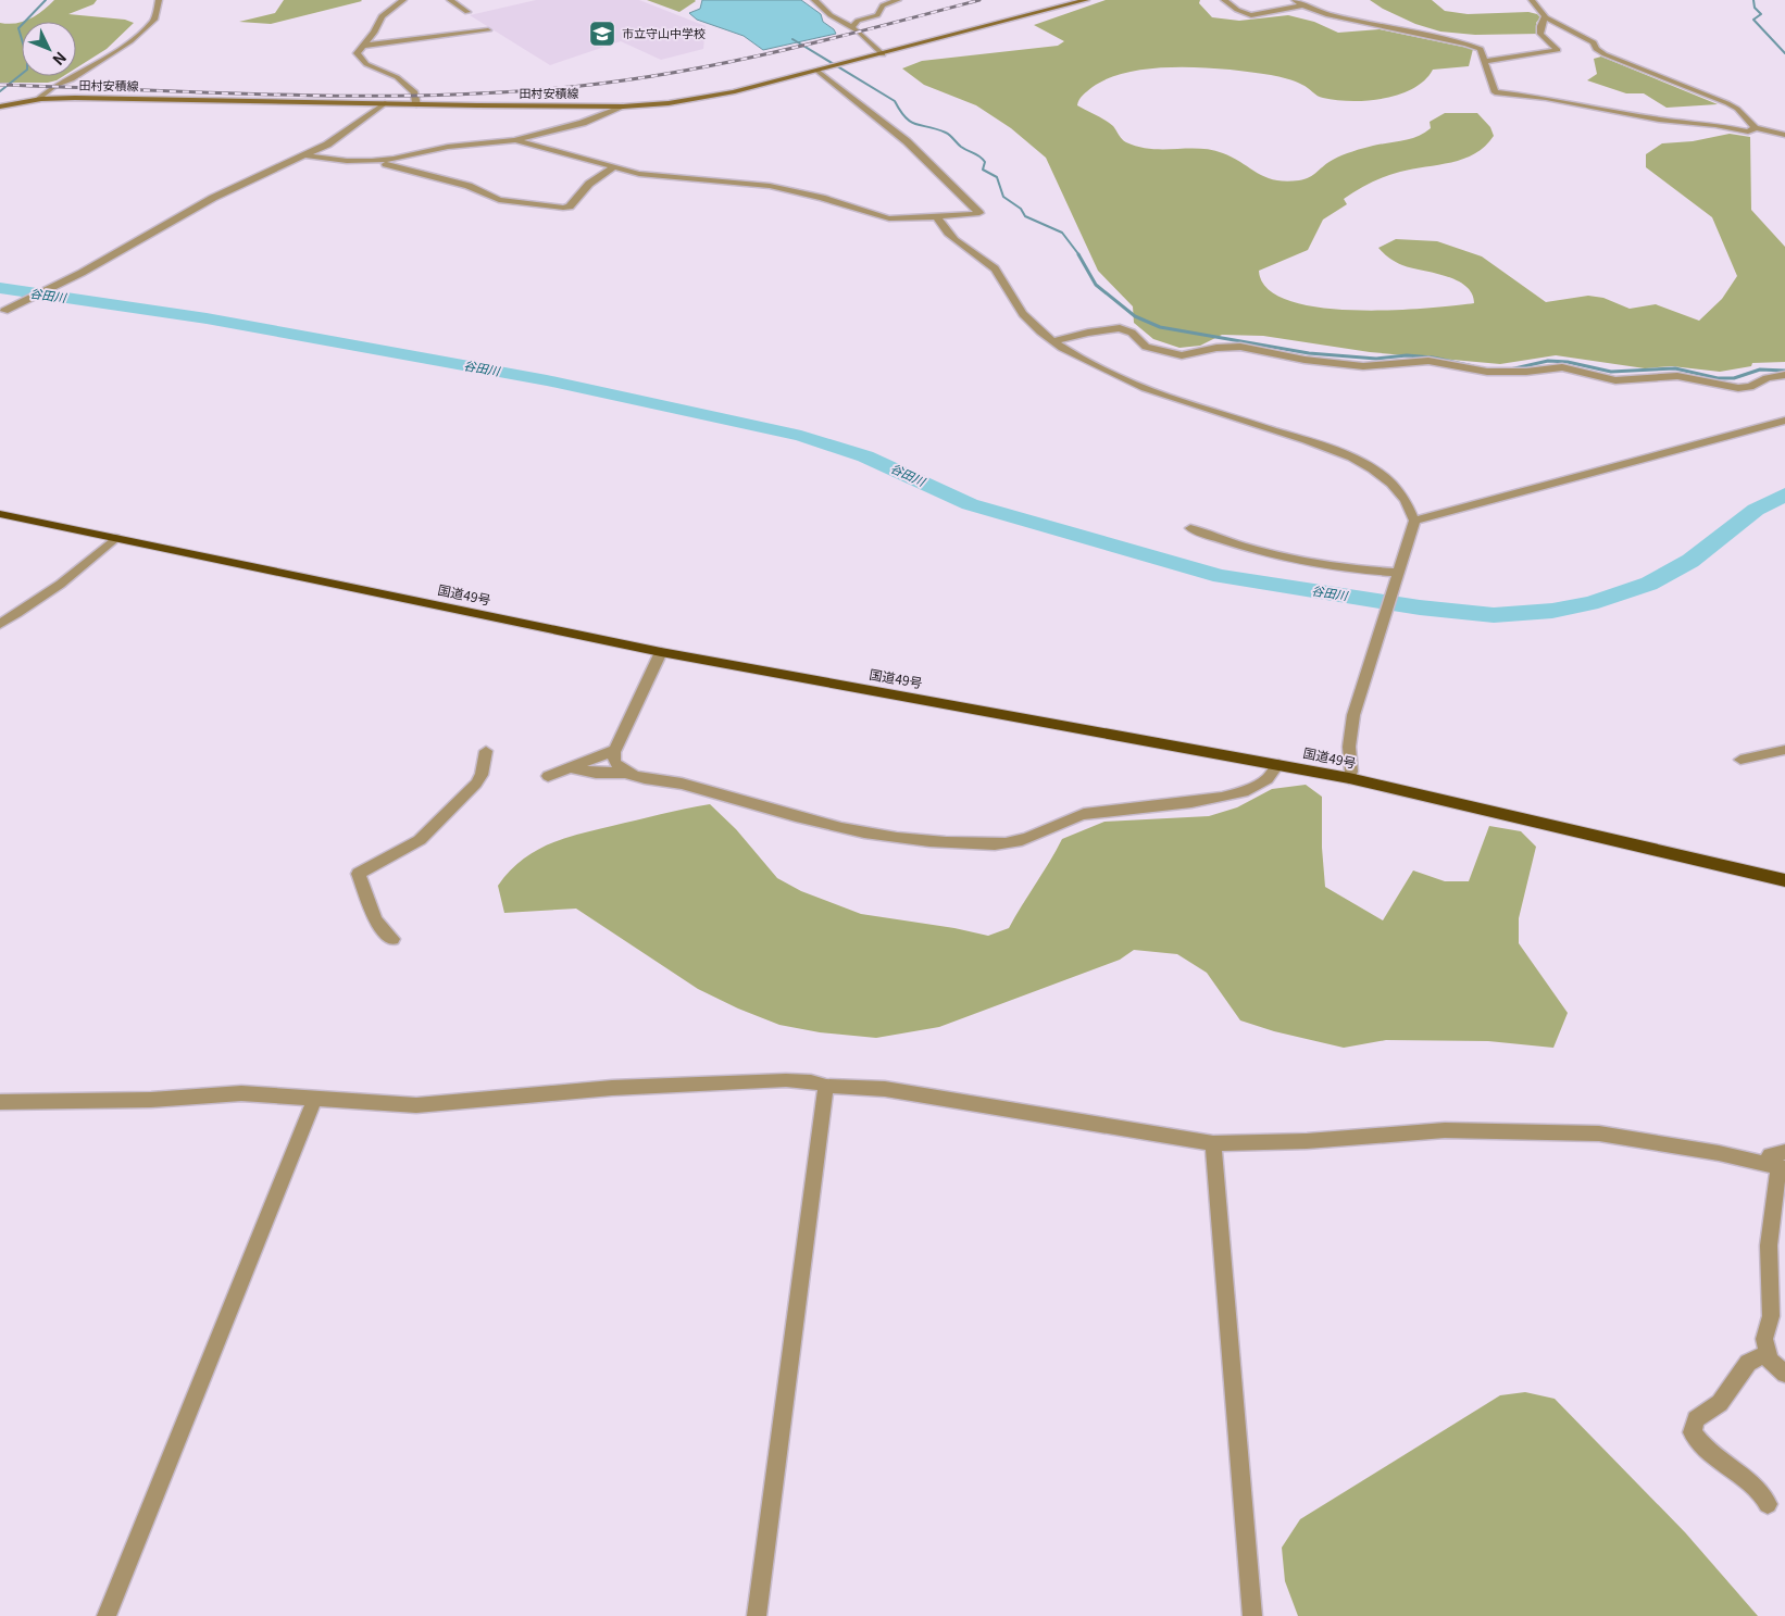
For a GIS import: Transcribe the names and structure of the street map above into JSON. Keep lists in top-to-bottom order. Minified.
{"streets":{"highway":["国道49号"],"main road":["田村安積線"]},"water":["谷田川"],"places":{"school or university":["市立守山中学校"]},"north":"bottom right"}
